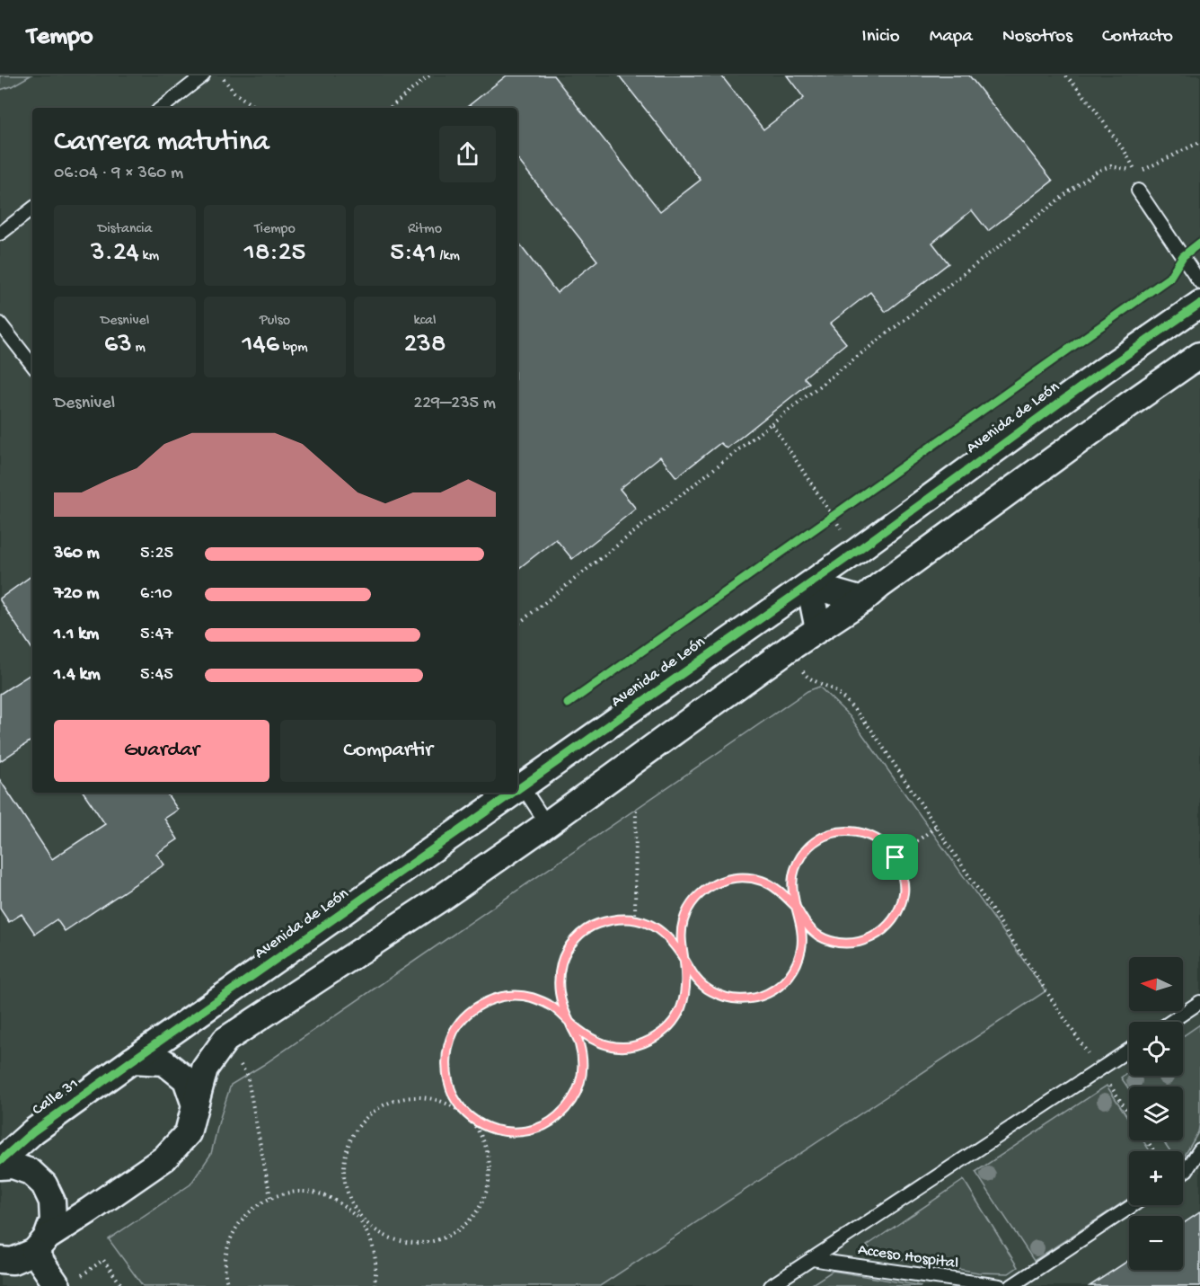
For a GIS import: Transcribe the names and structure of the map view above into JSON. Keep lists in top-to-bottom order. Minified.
{"streets":{"street":["Avenida de León","Calle 31"],"lane":["Acceso Hospital"]},"crossings":[["Avenida de León","Calle 31"]],"north":"left","page":{"header":"Tempo","nav":["Inicio","Mapa","Nosotros","Contacto"],"heading":["Carrera matutina","06:04 · 9 × 360 m"],"stats":[["Distancia","3.24 km"],["Tiempo","18:25"],["Ritmo","5:41 /km"],["Desnivel","63 m"],["Pulso","146 bpm"],["kcal","238"]],"chart":["Desnivel","229–235 m"],"list":[{"name":"360 m","note":"5:25"},{"name":"720 m","note":"6:10"},{"name":"1.1 km","note":"5:47"},{"name":"1.4 km","note":"5:45"}],"buttons":["Guardar","Compartir"],"map_buttons":["+","−"]}}
